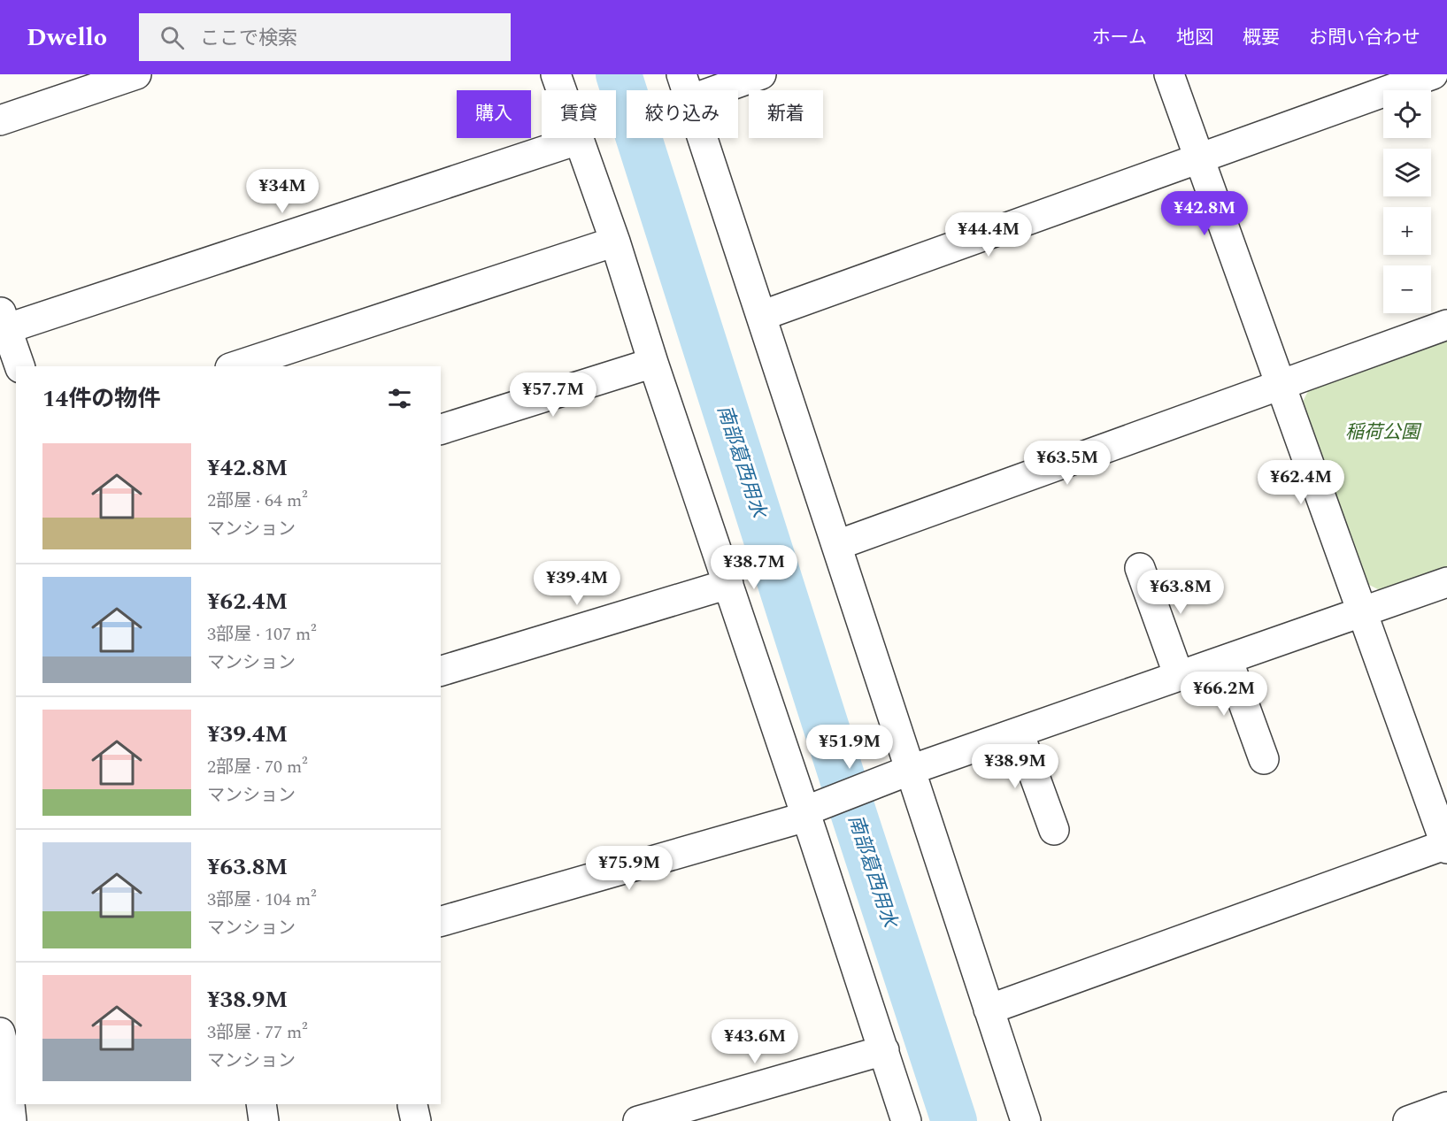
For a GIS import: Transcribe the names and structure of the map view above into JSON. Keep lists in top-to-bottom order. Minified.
{"water":["南部葛西用水"],"parks":["稲荷公園"],"page":{"header":"Dwello","search":"ここで検索","nav":["ホーム","地図","概要","お問い合わせ"],"map_buttons":["+","−"],"chip":["購入","賃貸","絞り込み","新着"],"price":["¥34M","¥42.8M","¥44.4M","¥57.7M","¥63.5M","¥62.4M","¥38.7M","¥39.4M","¥63.8M","¥66.2M","¥51.9M","¥38.9M","¥75.9M","¥43.6M"],"heading":"14件の物件","list":[{"name":"¥42.8M","note":"2部屋 · 64 m² · マンション"},{"name":"¥62.4M","note":"3部屋 · 107 m² · マンション"},{"name":"¥39.4M","note":"2部屋 · 70 m² · マンション"},{"name":"¥63.8M","note":"3部屋 · 104 m² · マンション"},{"name":"¥38.9M","note":"3部屋 · 77 m² · マンション"}]}}
